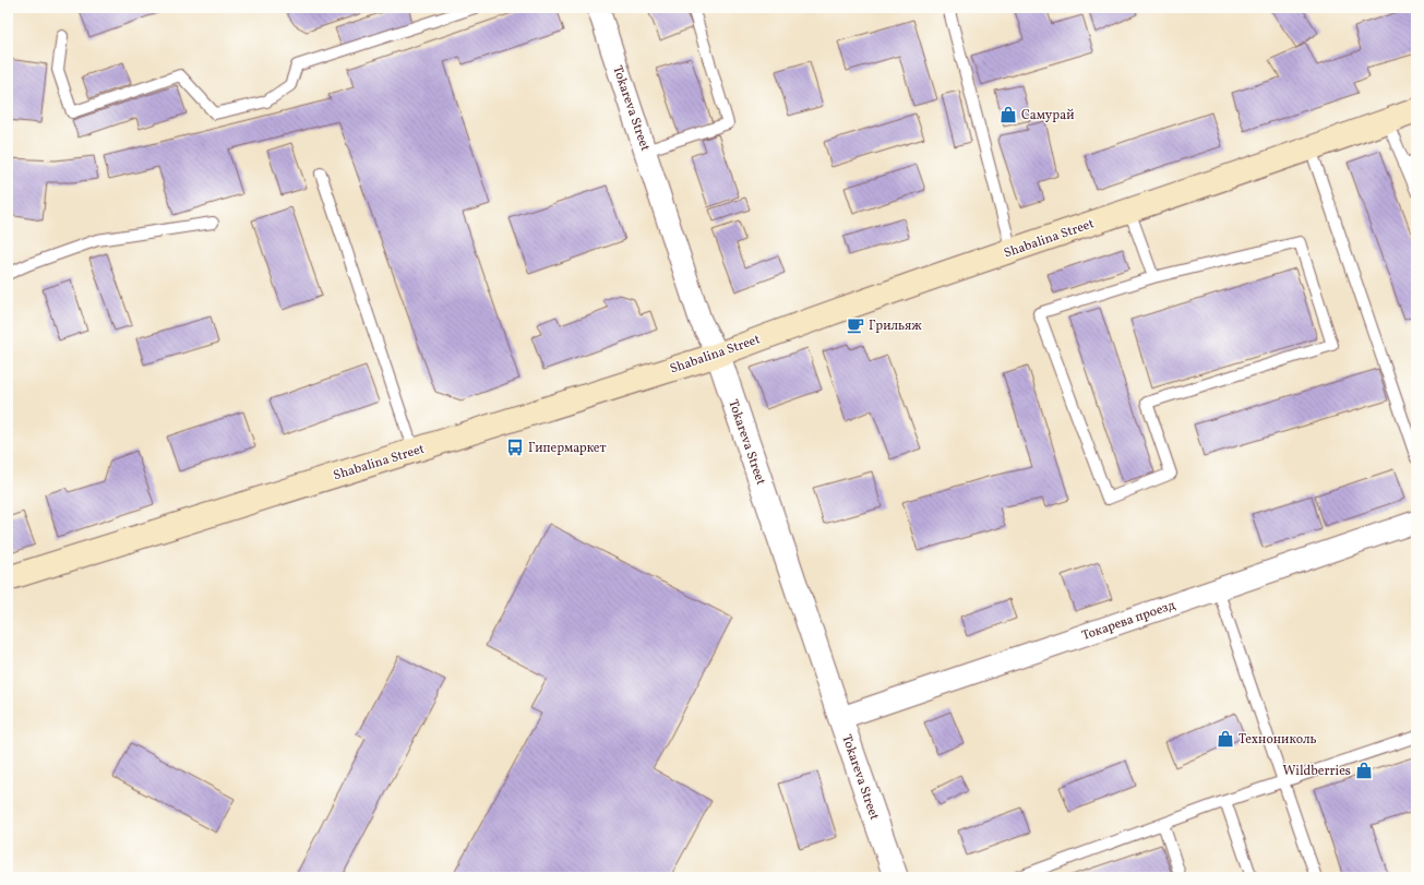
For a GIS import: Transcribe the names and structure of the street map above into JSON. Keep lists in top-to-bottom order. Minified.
{"streets":{"main road":["Shabalina Street"],"street":["Tokareva Street","Токарева проезд"]},"crossings":[["Tokareva Street","Shabalina Street"],["Tokareva Street","Токарева проезд"]],"places":{"shop":["Самурай","Технониколь","Wildberries"],"cafe":["Грильяж"],"bus stop":["Гипермаркет"]}}
